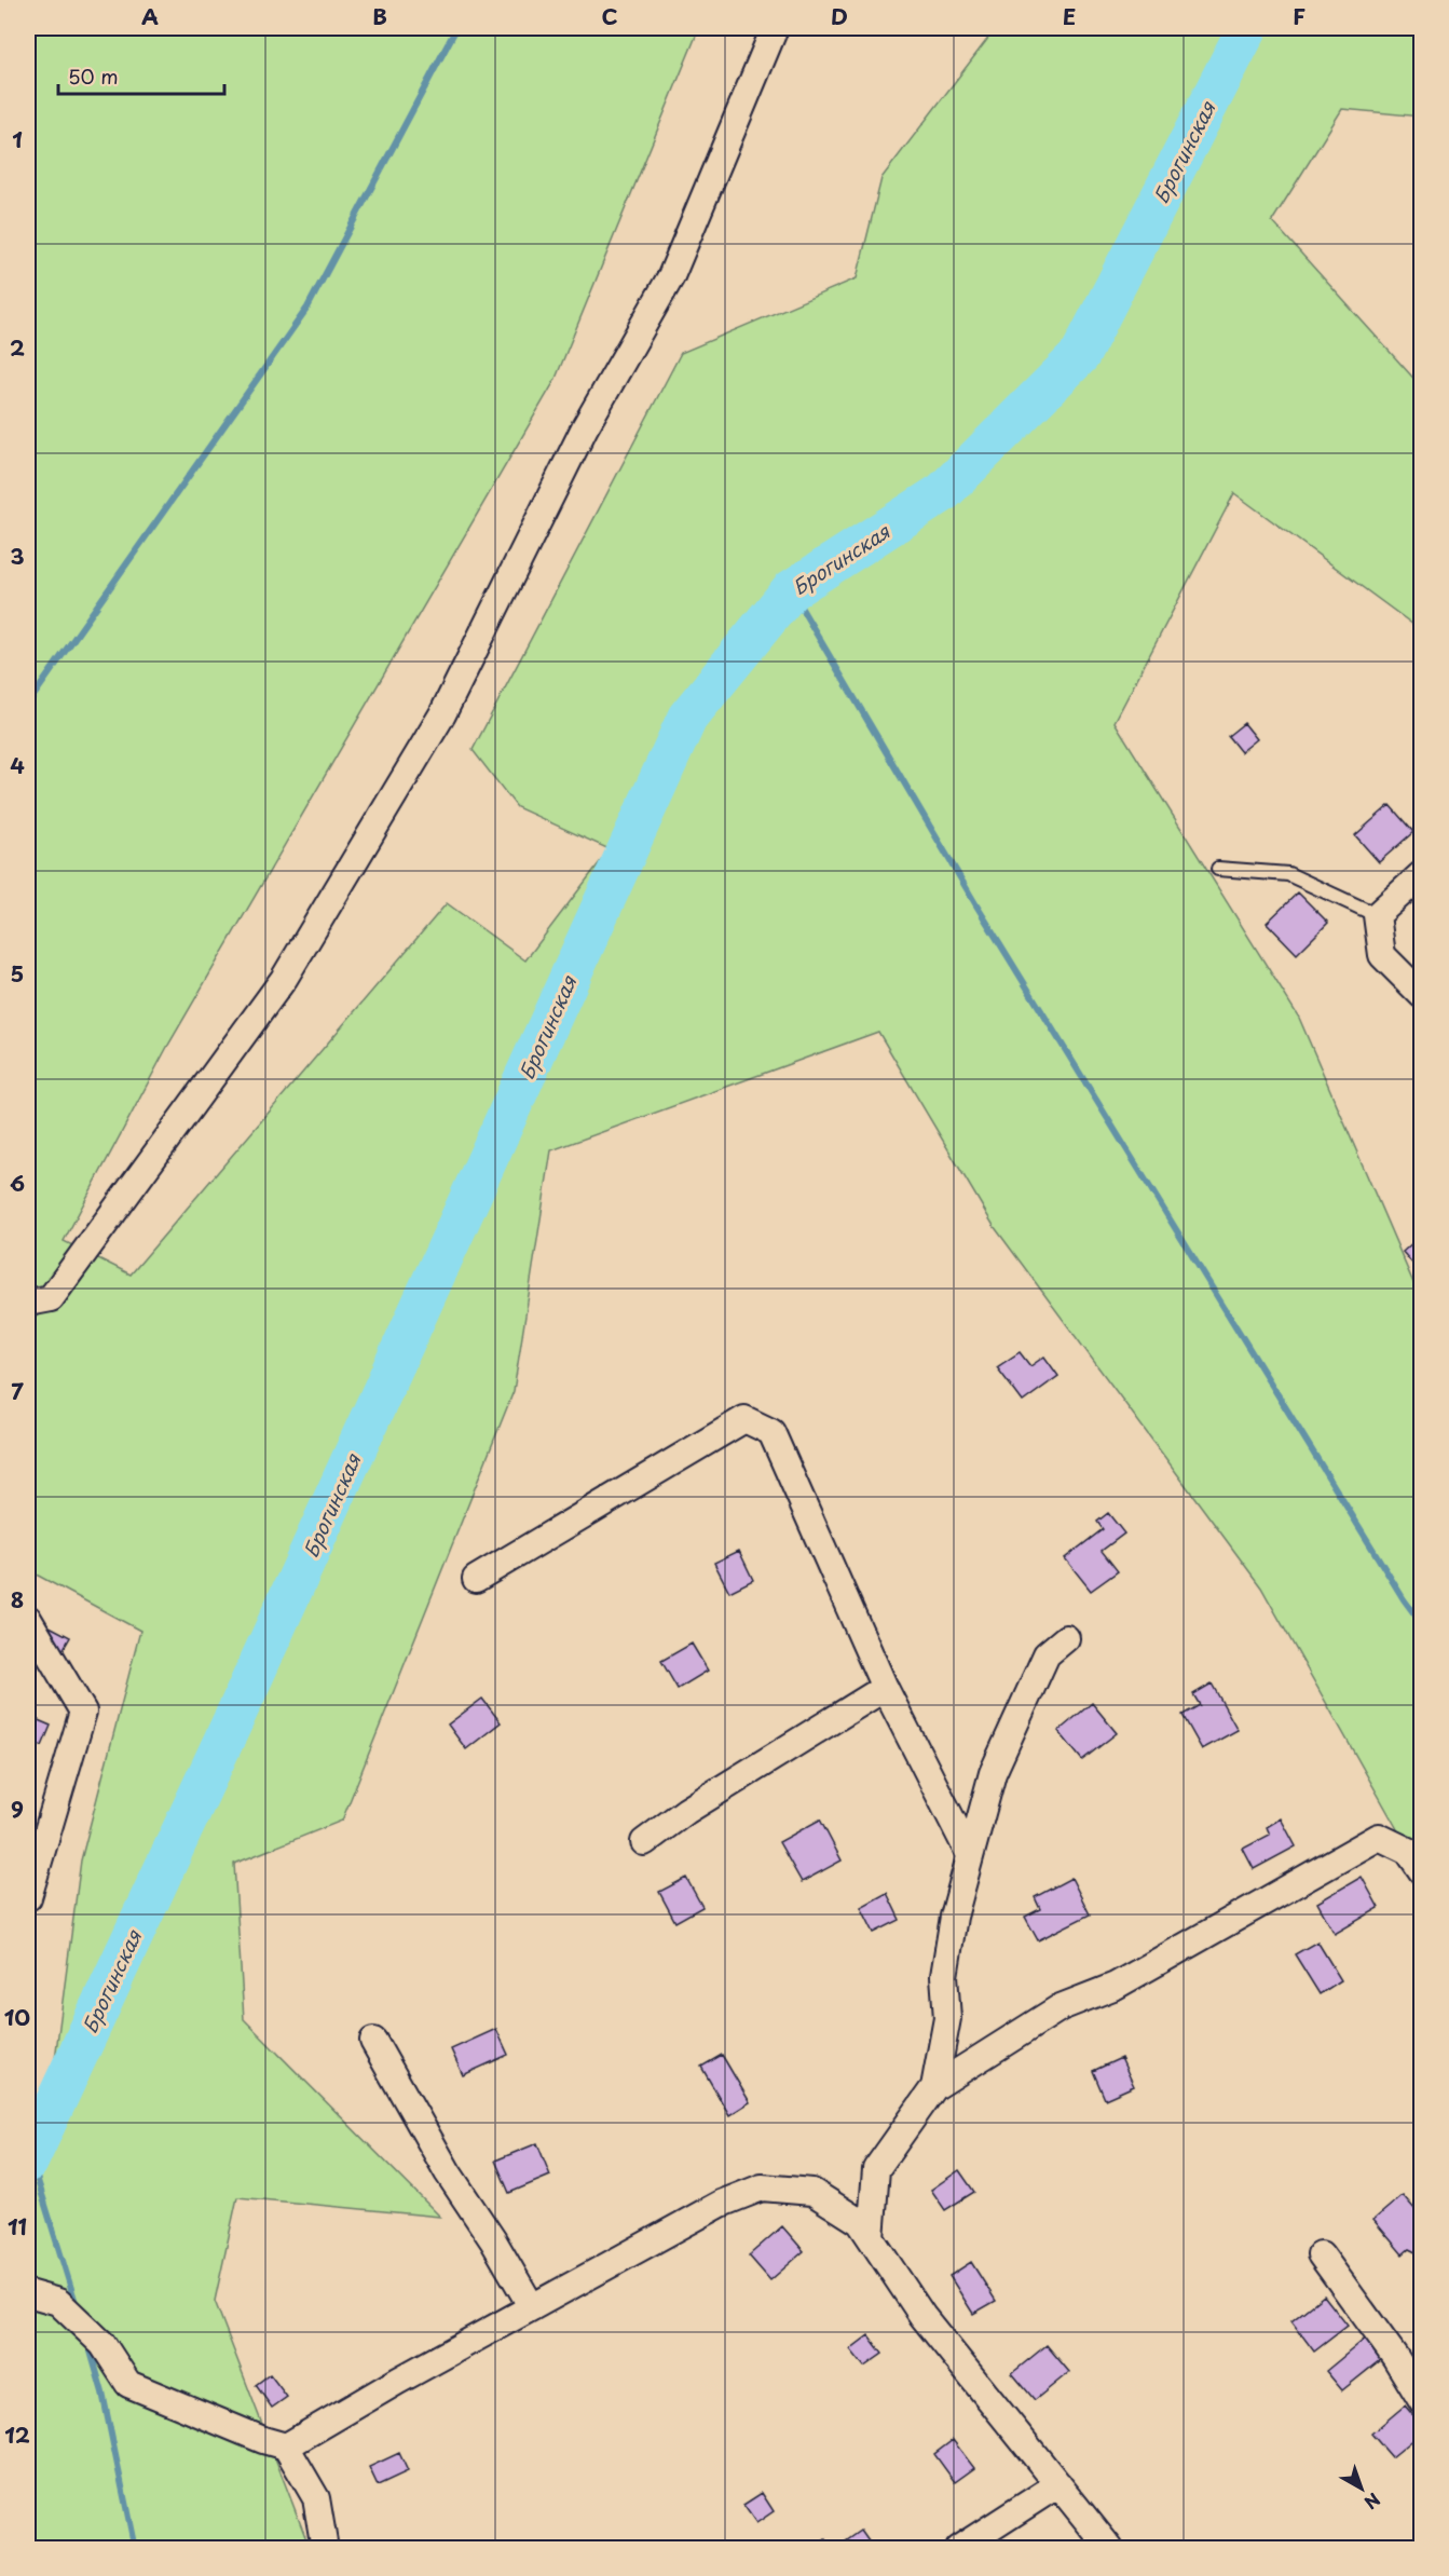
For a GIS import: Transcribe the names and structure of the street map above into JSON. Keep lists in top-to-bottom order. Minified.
{"water":["Брогинская"],"scale_bar":"50 m","north":"bottom right","grid":{"columns":["A","B","C","D","E","F"],"rows":["1","2","3","4","5","6","7","8","9","10","11","12"]}}
